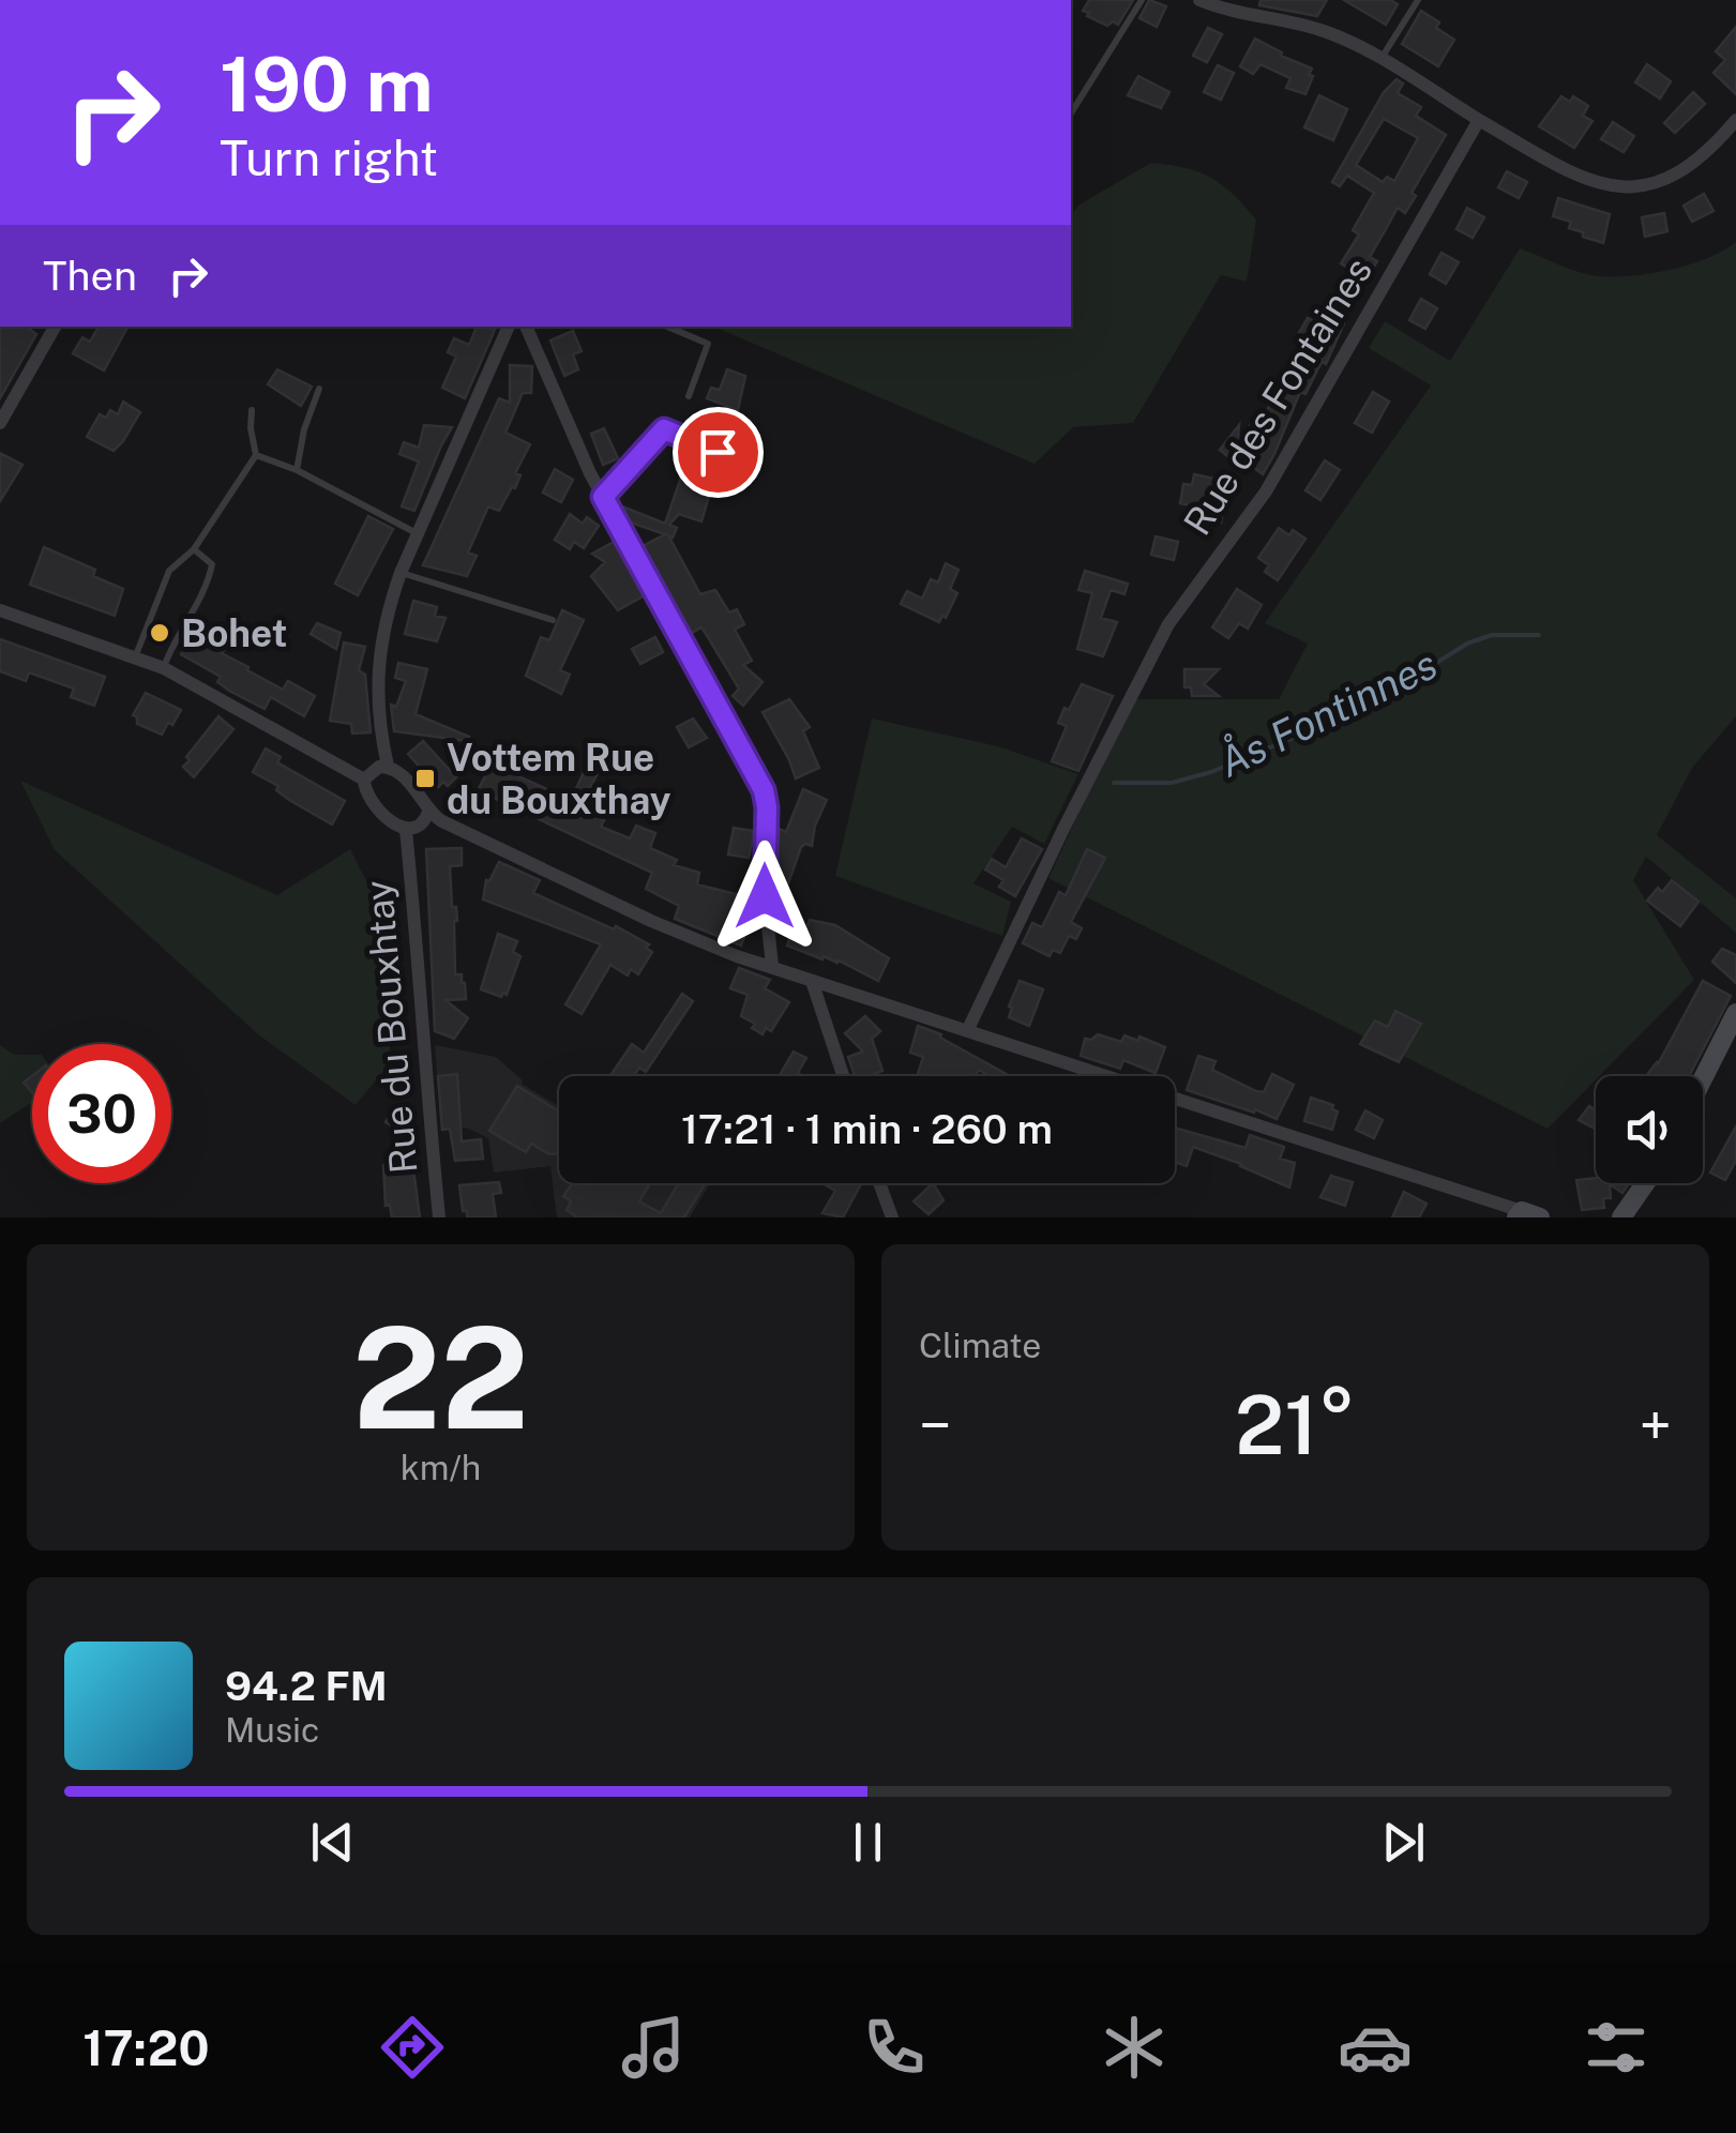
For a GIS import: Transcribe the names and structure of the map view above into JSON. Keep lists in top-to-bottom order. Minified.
{"streets":{"street":["Rue des Fontaines","Rue du Bouxhtay"]},"water":["Ås Fontinnes"],"places":{"other":["Bohet"],"transit":["Vottem Rue du Bouxthay"]},"page":{"turn":["190 m","Turn right"],"then":"Then","limit":"30","trip":"17:21 · 1 min · 260 m","tile":[["22","km/h"],"Climate"],"heat":["−","21°","+"],"song":["94.2 FM","Music"],"tabs":"17:20"}}
